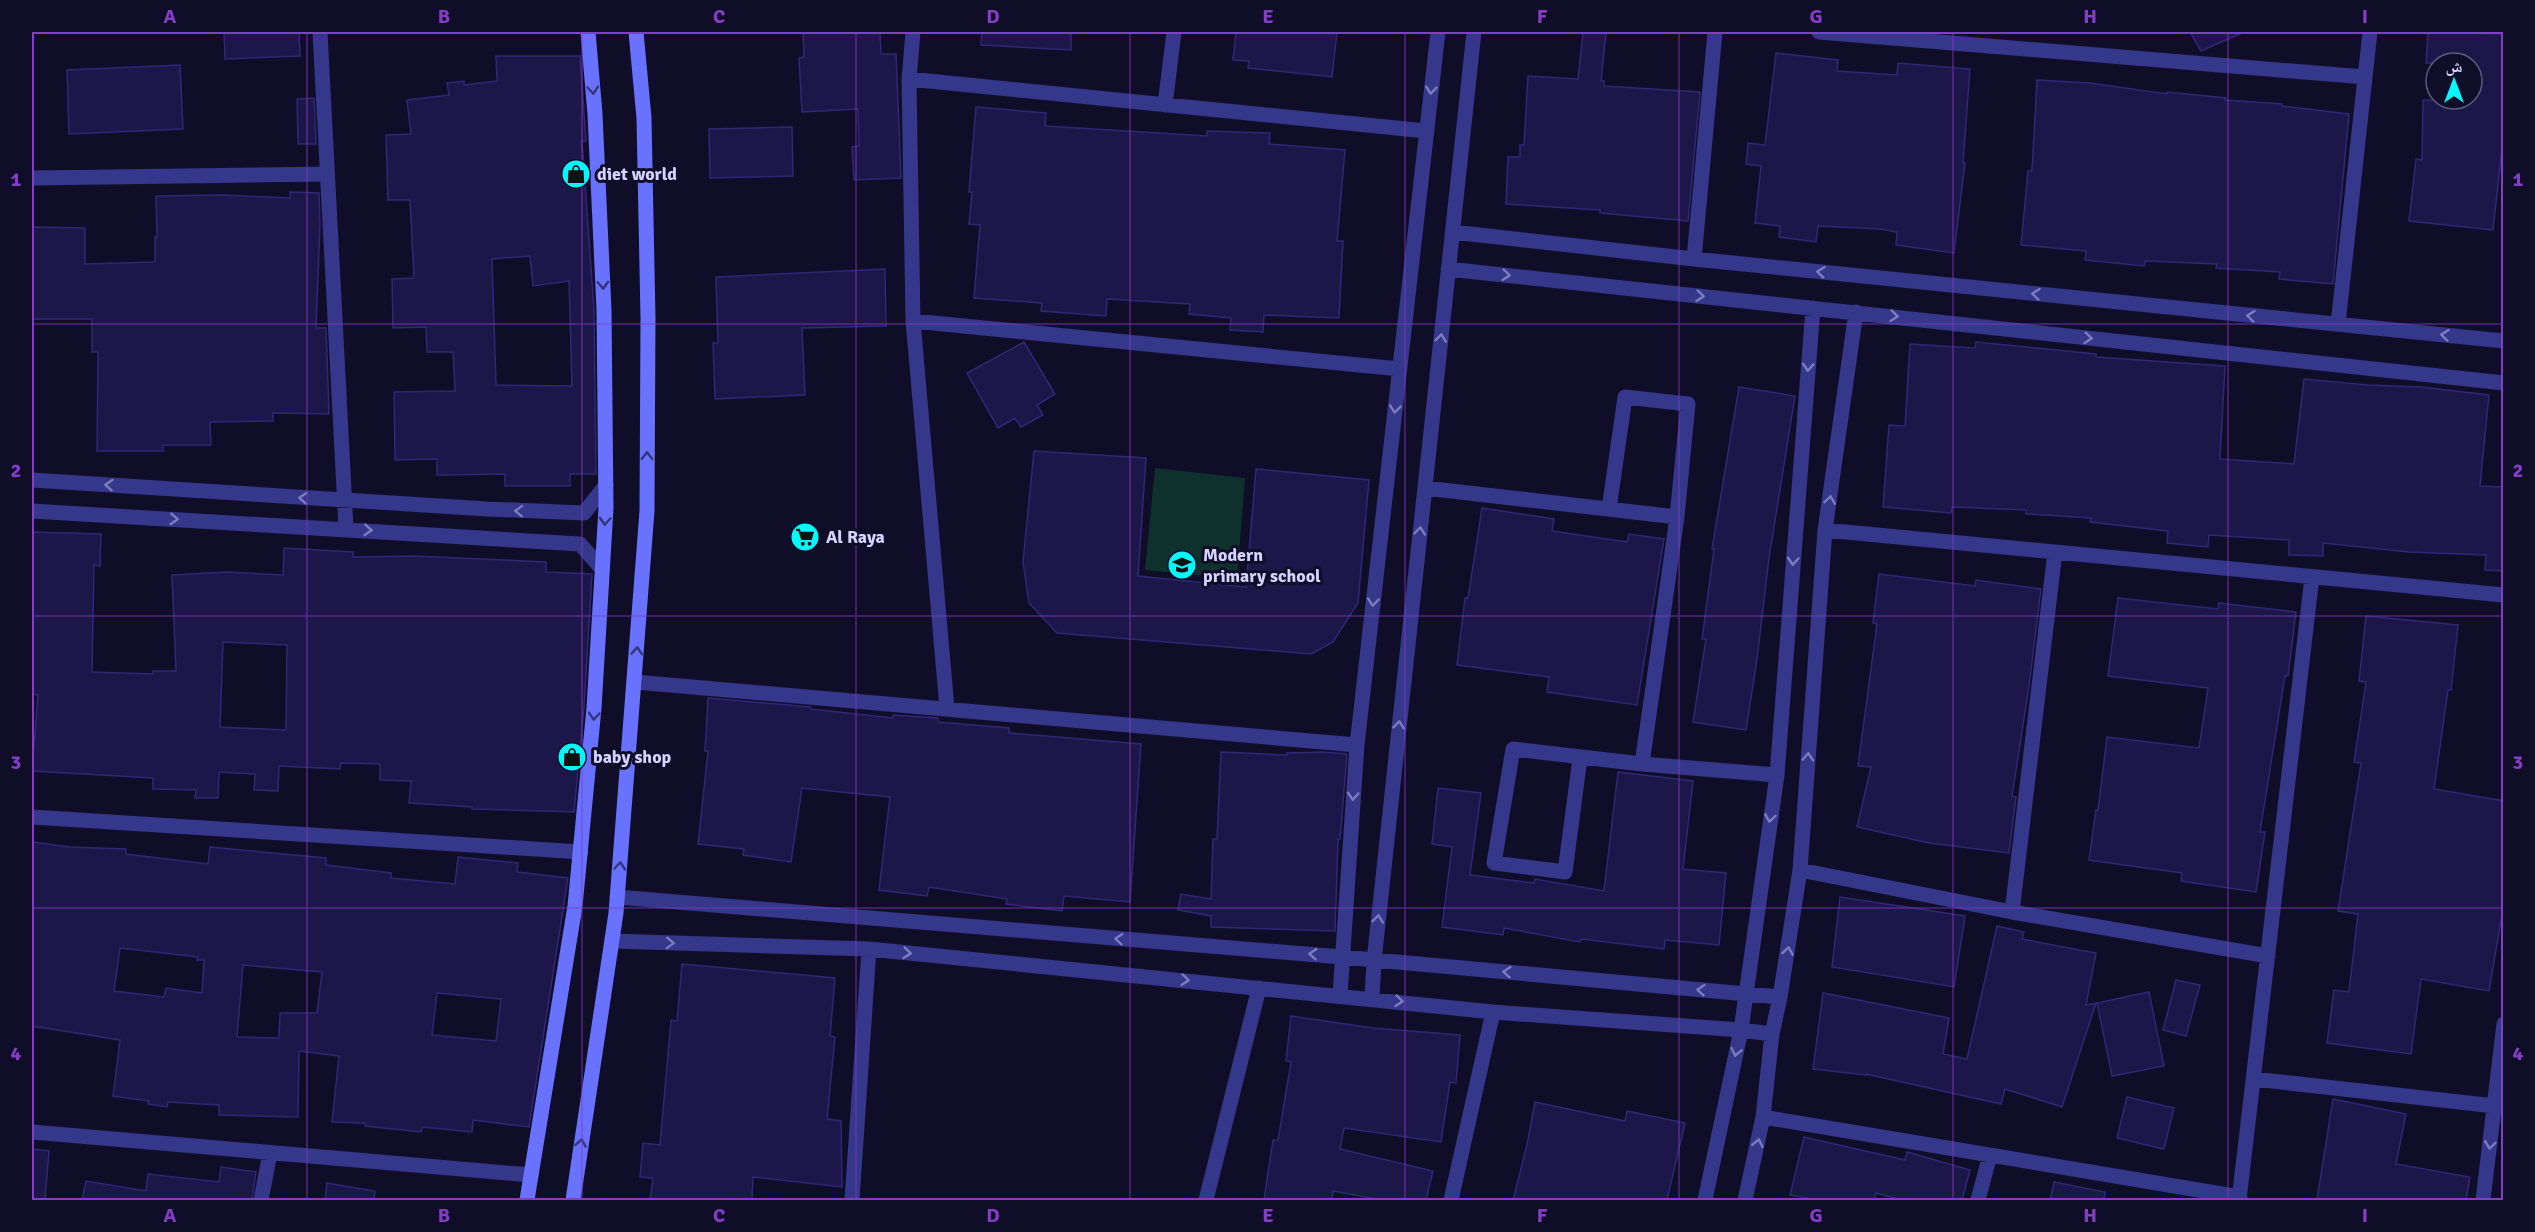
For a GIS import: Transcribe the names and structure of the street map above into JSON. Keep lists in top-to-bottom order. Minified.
{"places":{"shop":["diet world","baby shop"],"supermarket":["Al Raya"],"school or university":["Modern primary school"]},"north":"top","grid":{"columns":["A","B","C","D","E","F","G","H","I"],"rows":["1","2","3","4"]}}
